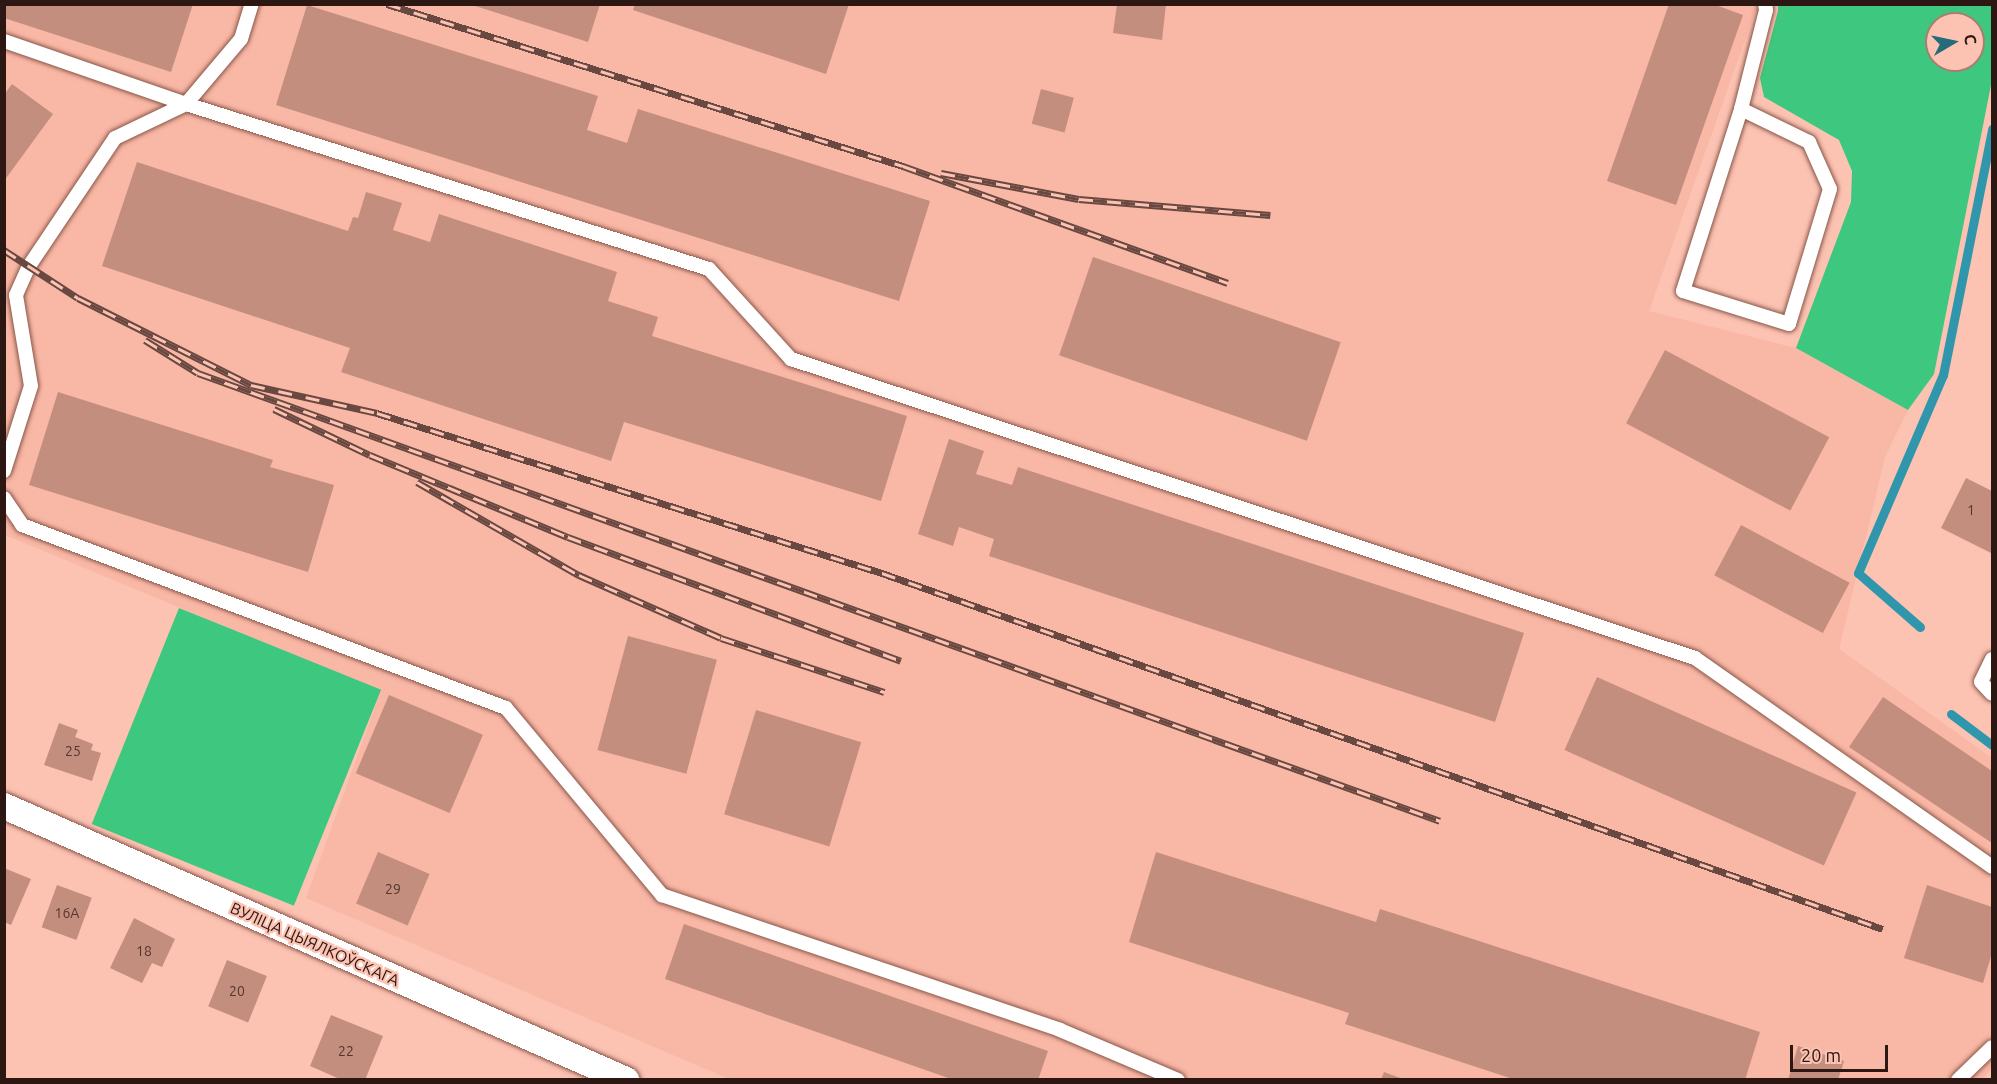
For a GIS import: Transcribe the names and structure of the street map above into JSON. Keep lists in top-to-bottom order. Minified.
{"streets":{"street":["ВУЛІЦА ЦЫЯЛКОЎСКАГА"]},"house_numbers":["1","25","29","16А","18","20","22"],"scale_bar":"20 m","north":"right"}
